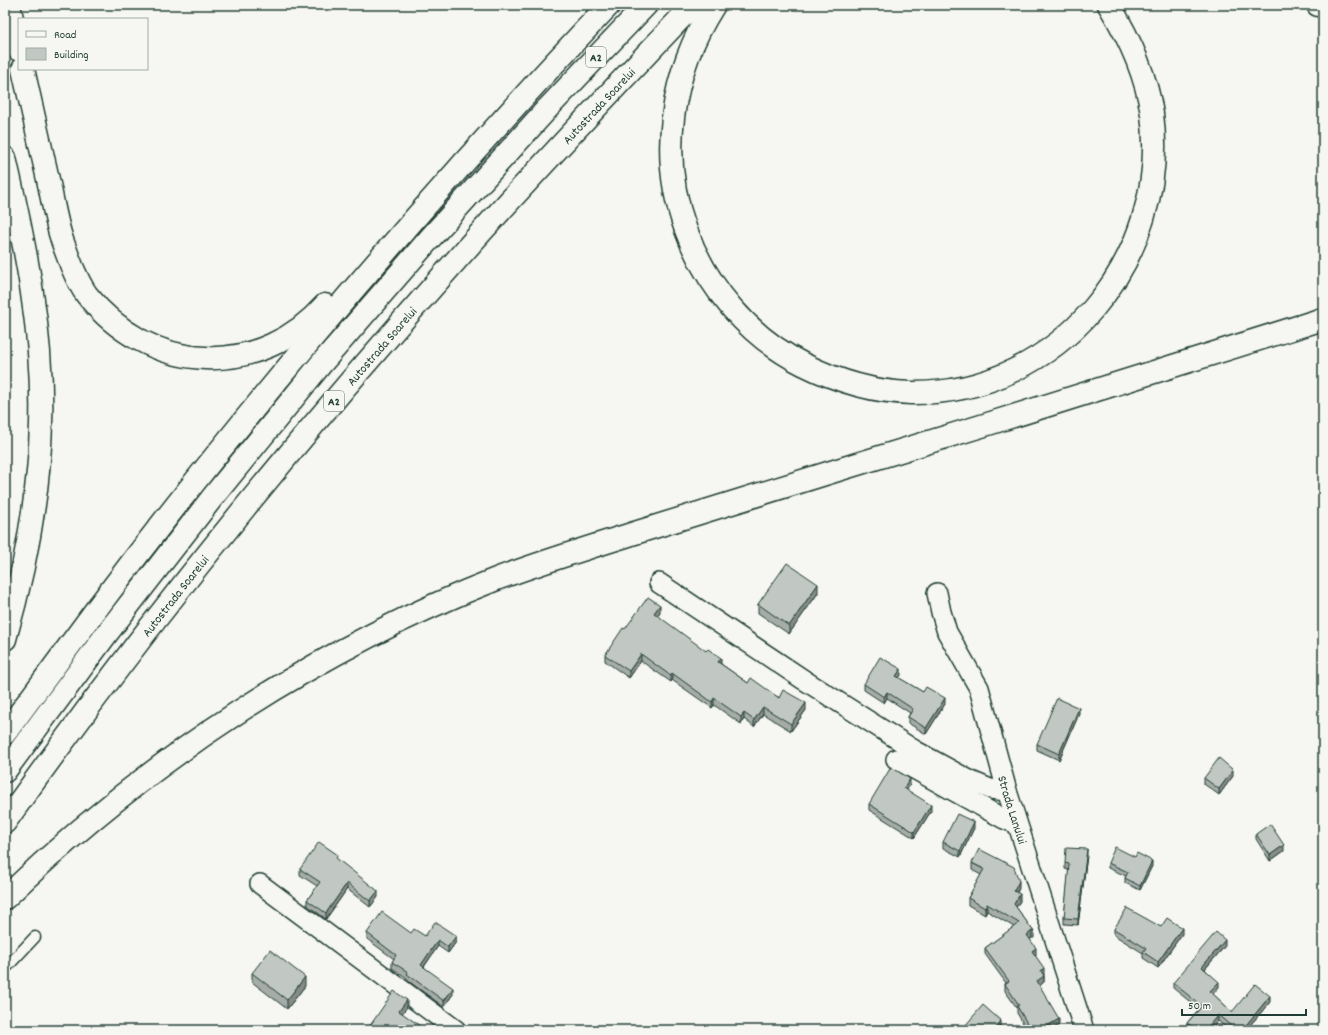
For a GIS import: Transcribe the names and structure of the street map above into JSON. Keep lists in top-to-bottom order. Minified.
{"streets":{"highway":["A2","Autostrada Soarelui"],"street":["Strada Lanului"]},"legend":["Road","Building"],"scale_bar":"50 m"}
